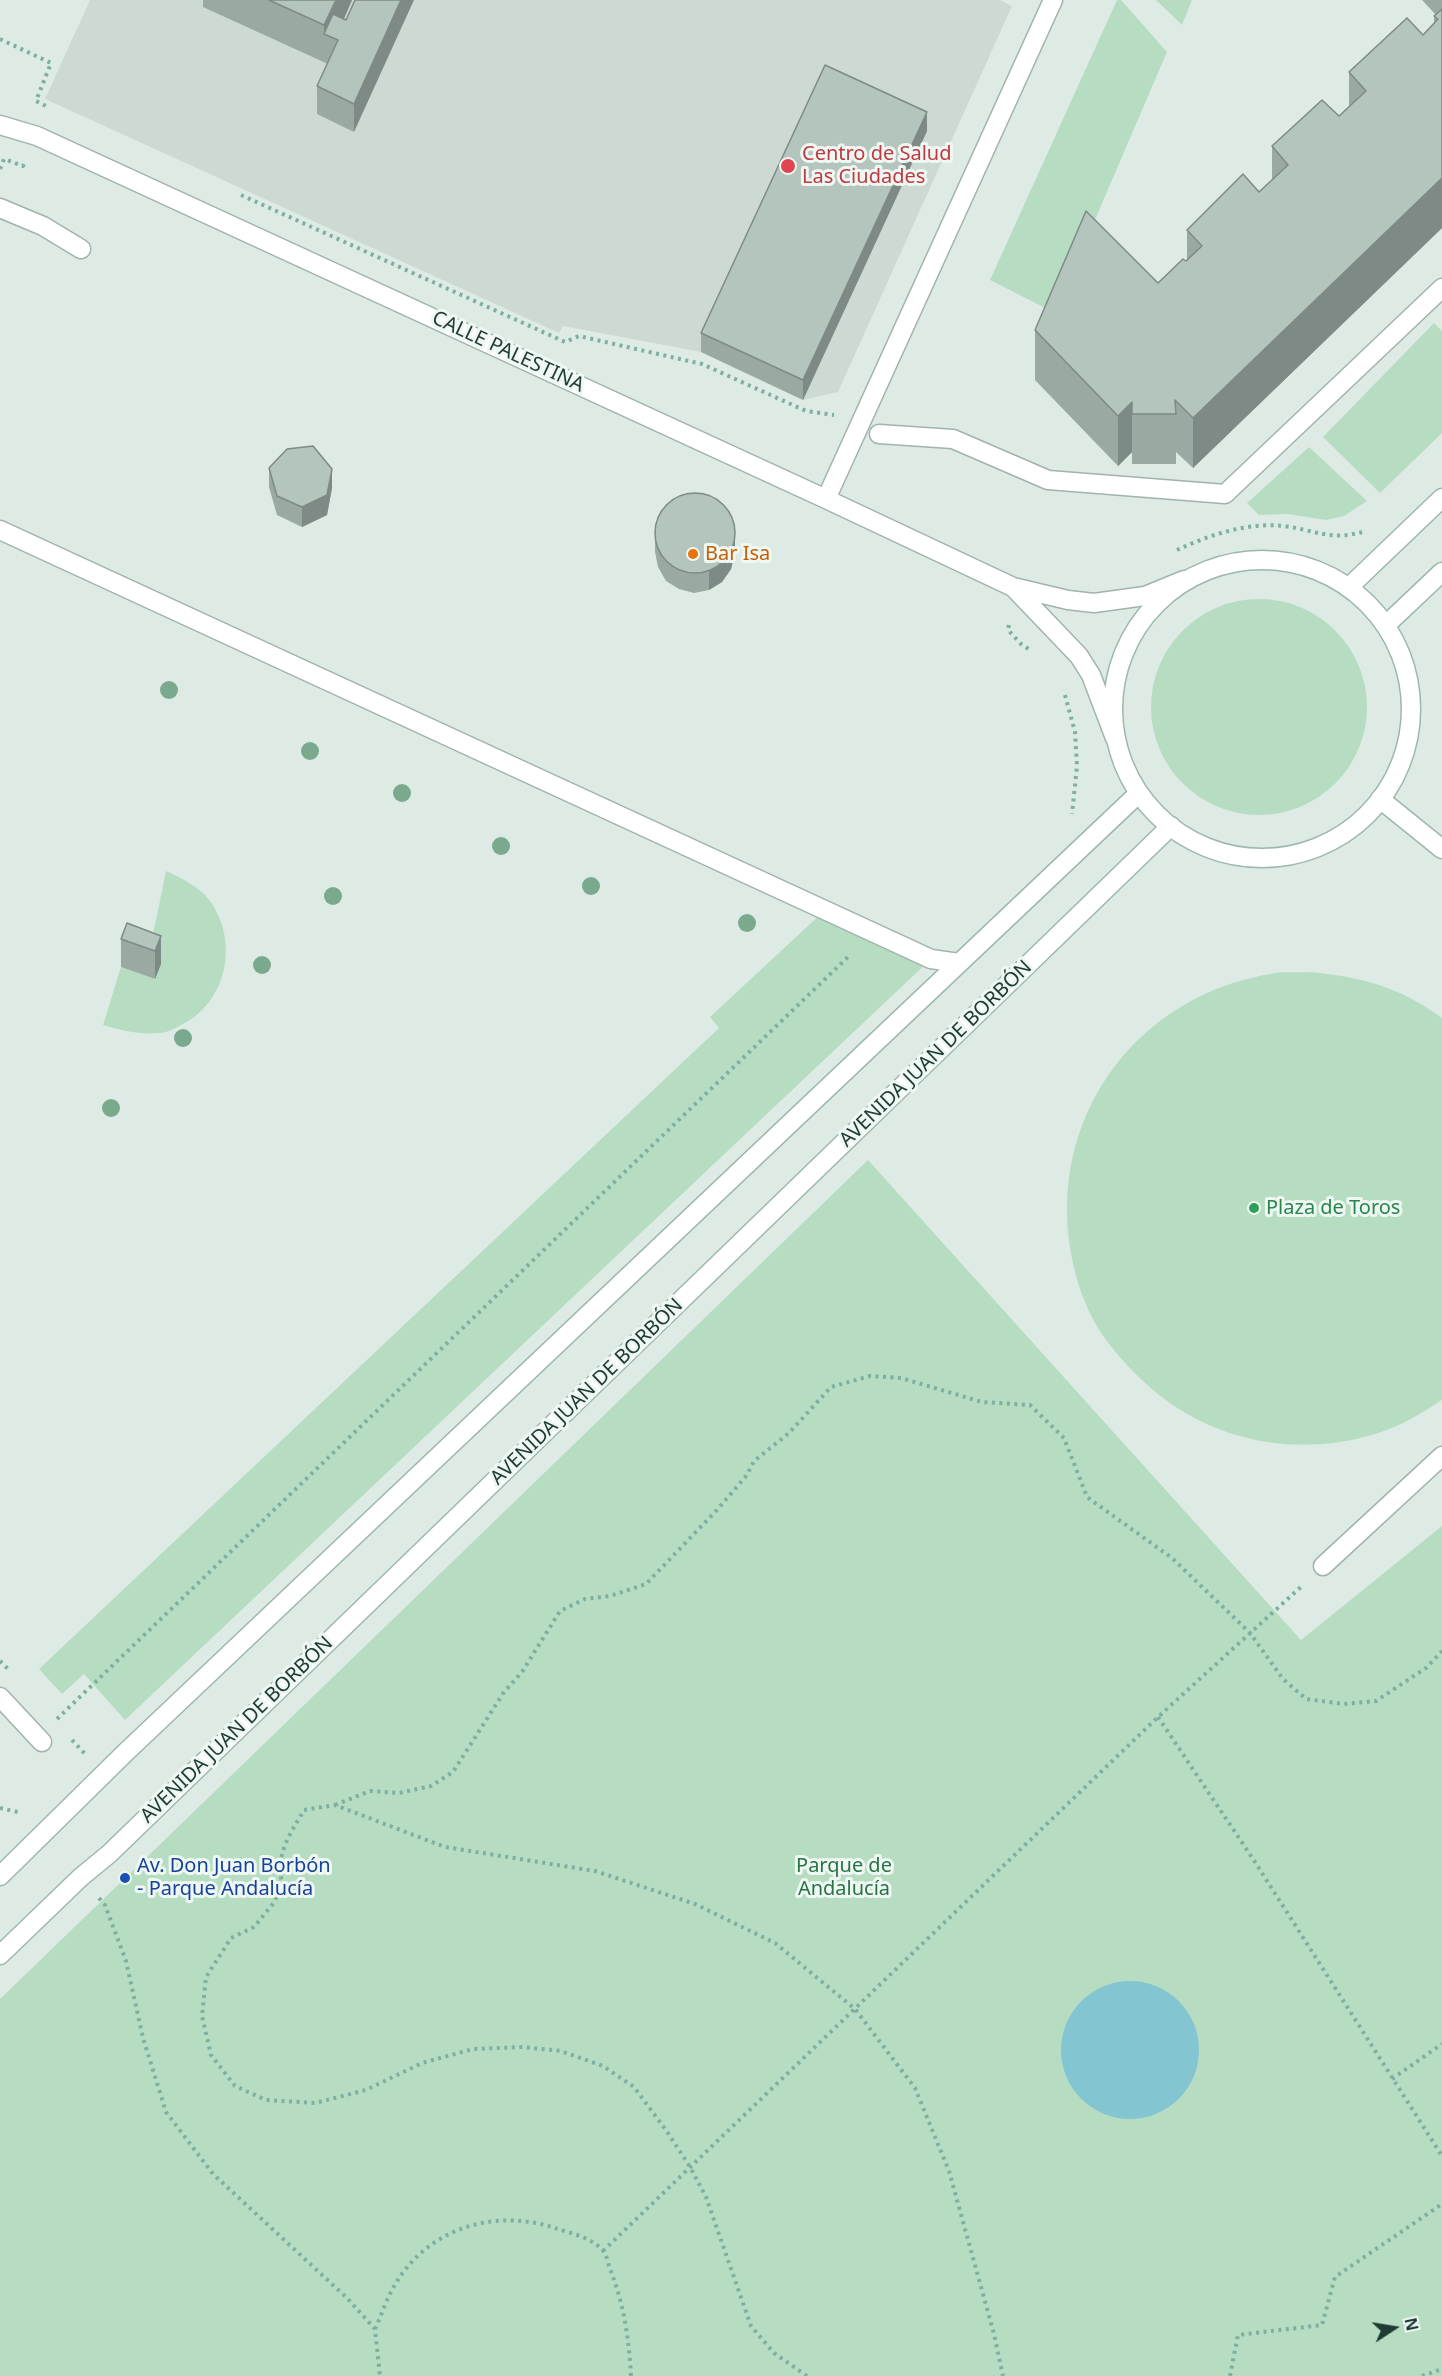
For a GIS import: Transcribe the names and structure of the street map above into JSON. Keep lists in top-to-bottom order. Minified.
{"streets":{"street":["CALLE PALESTINA","AVENIDA JUAN DE BORBÓN"]},"crossings":[["CALLE PALESTINA","AVENIDA JUAN DE BORBÓN"]],"parks":["Parque de Andalucía"],"places":["Centro de Salud Las Ciudades","Bar Isa","Plaza de Toros","Av. Don Juan Borbón - Parque Andalucía"],"north":"right"}
